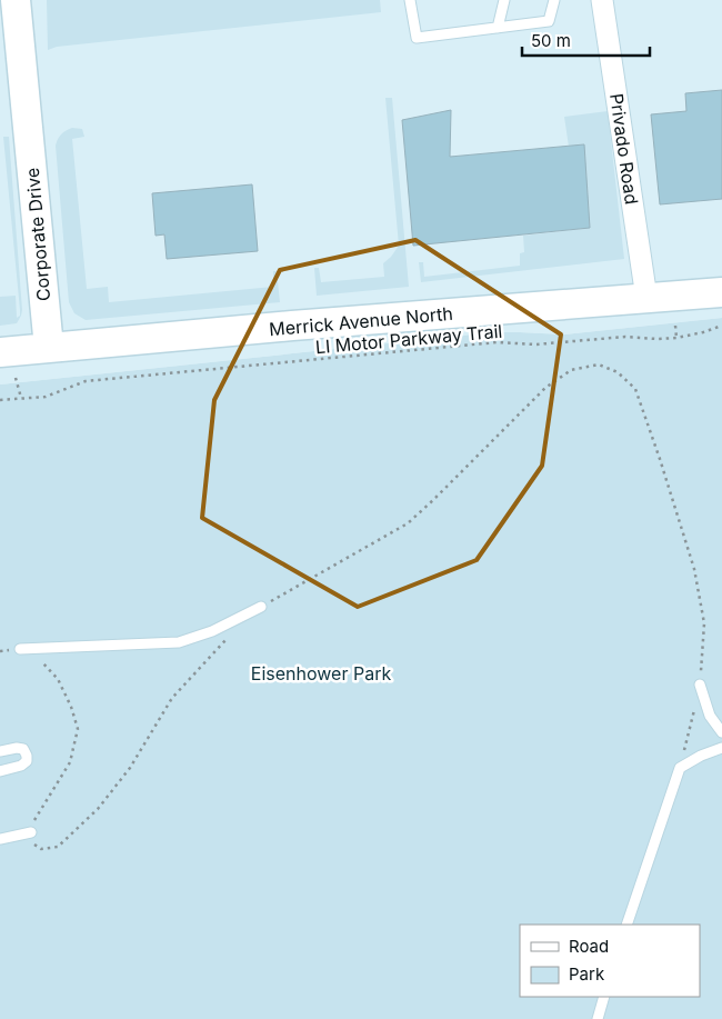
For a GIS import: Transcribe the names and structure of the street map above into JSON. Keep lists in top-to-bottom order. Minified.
{"streets":{"main road":["Corporate Drive","Merrick Avenue North"],"street":["Privado Road"],"path":["LI Motor Parkway Trail"]},"crossings":[["Privado Road","Merrick Avenue North"],["Corporate Drive","Merrick Avenue North"]],"parks":["Eisenhower Park"],"legend":["Road","Park"],"scale_bar":"50 m"}
